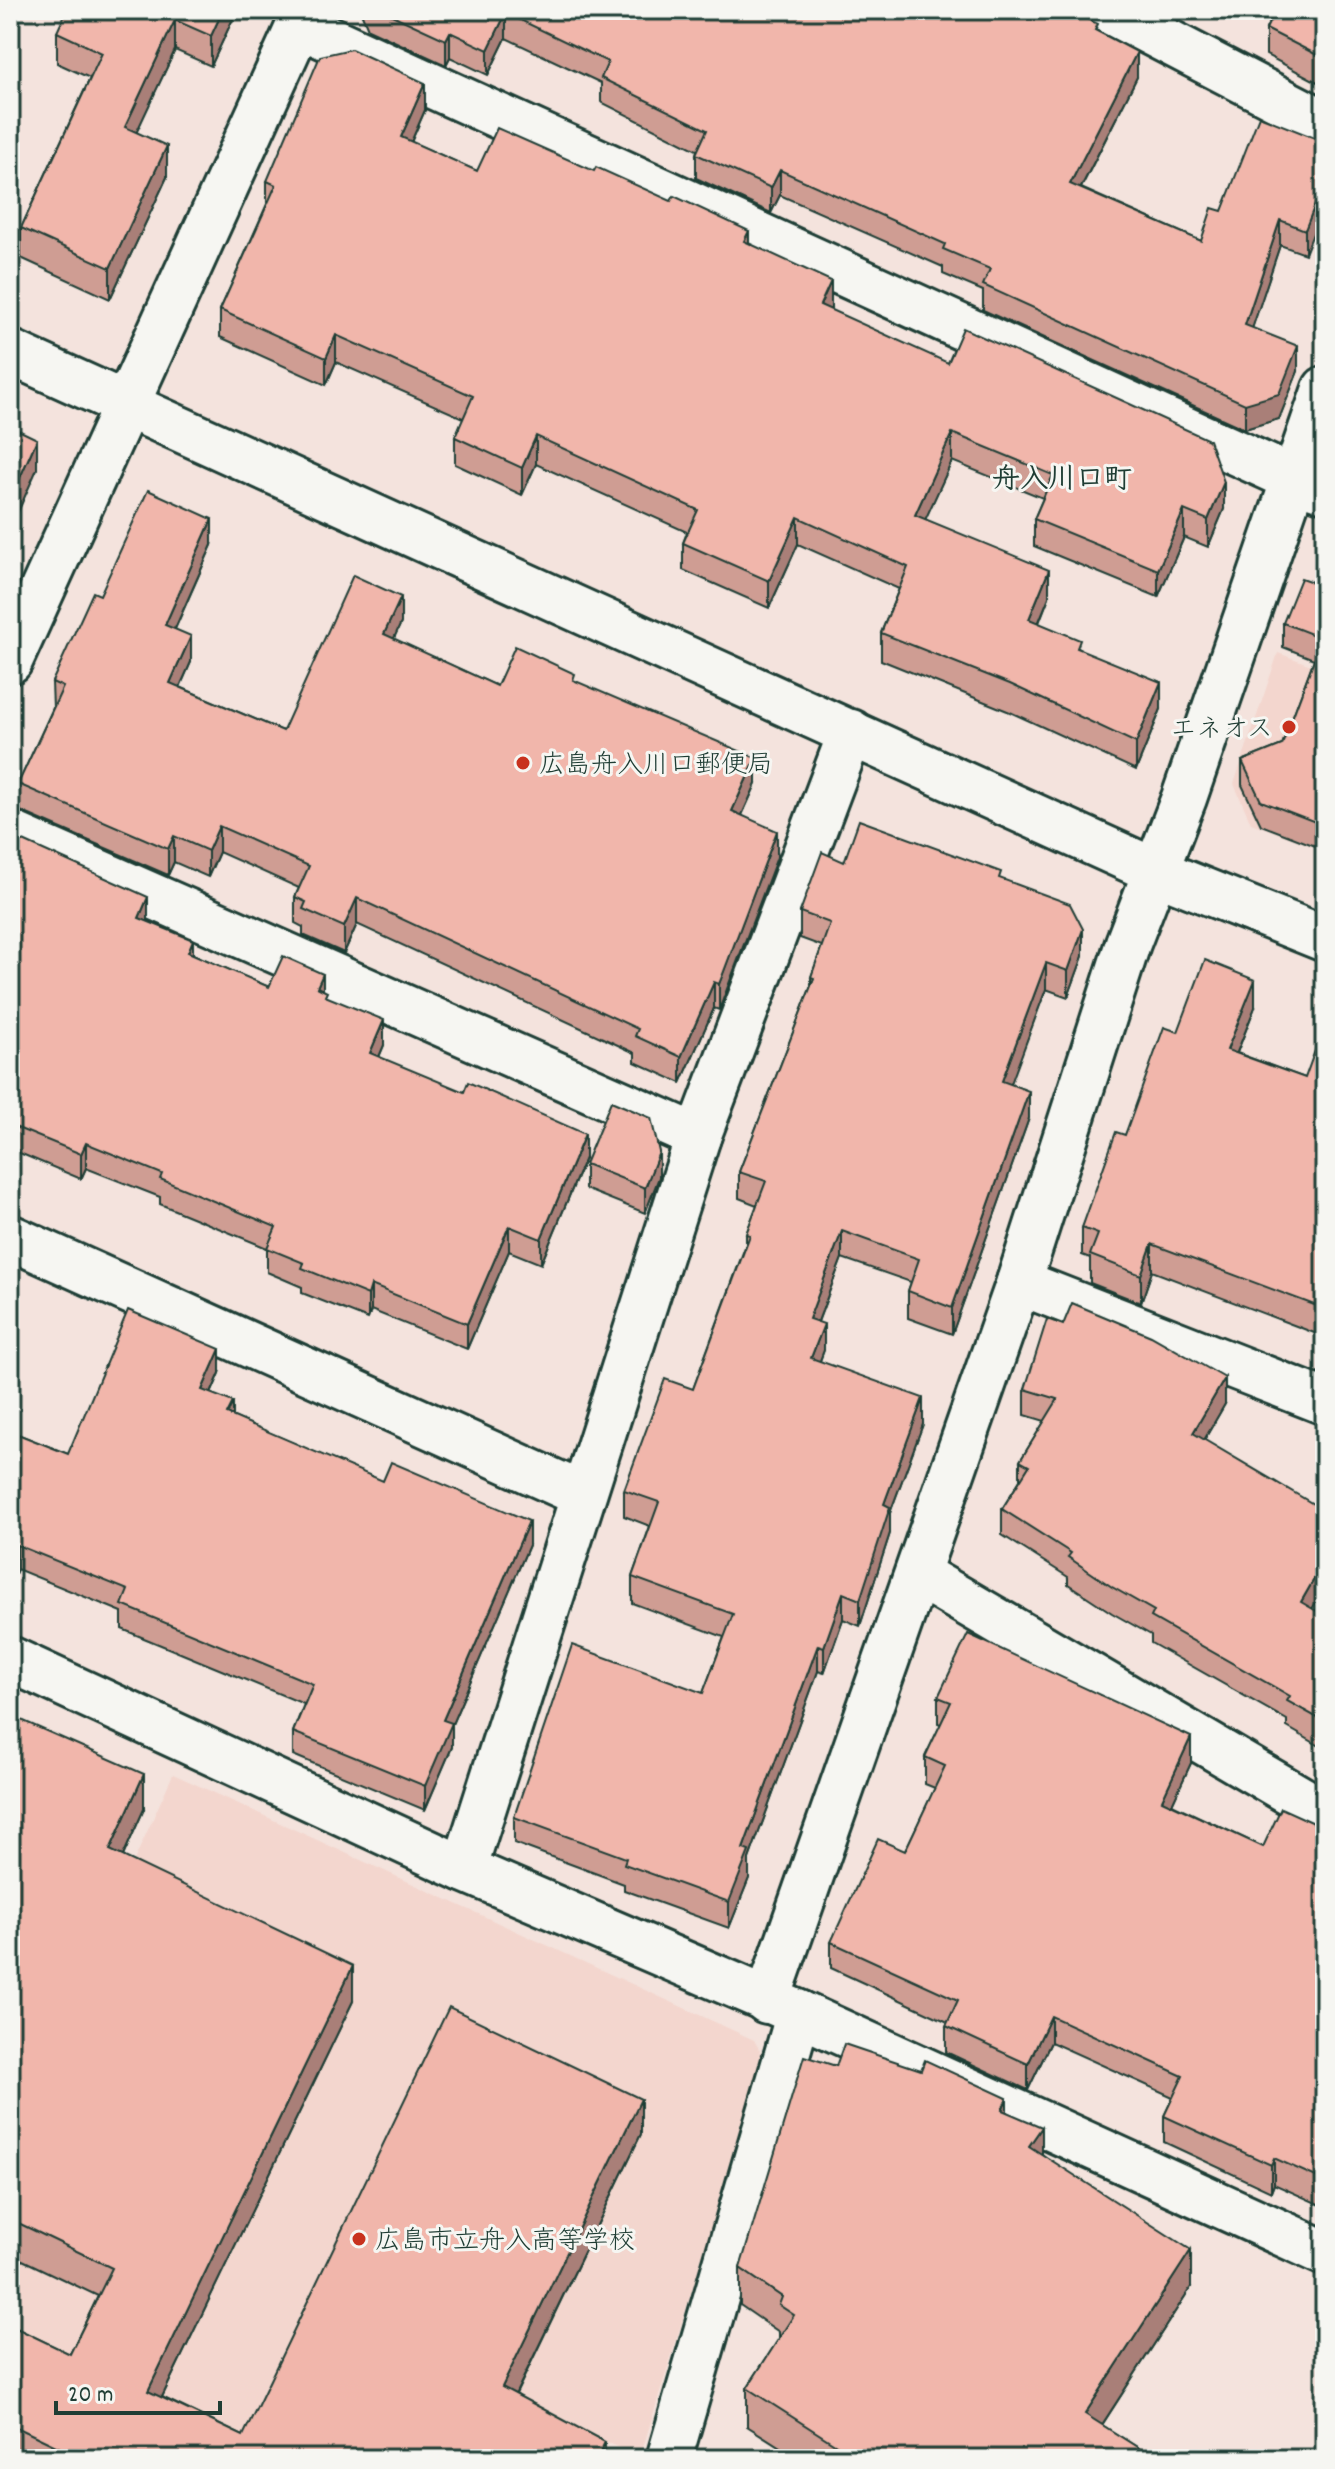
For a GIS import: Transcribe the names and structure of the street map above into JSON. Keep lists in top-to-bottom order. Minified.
{"districts":["舟入川口町"],"places":["エネオス","広島舟入川口郵便局","広島市立舟入高等学校"],"scale_bar":"20 m"}
